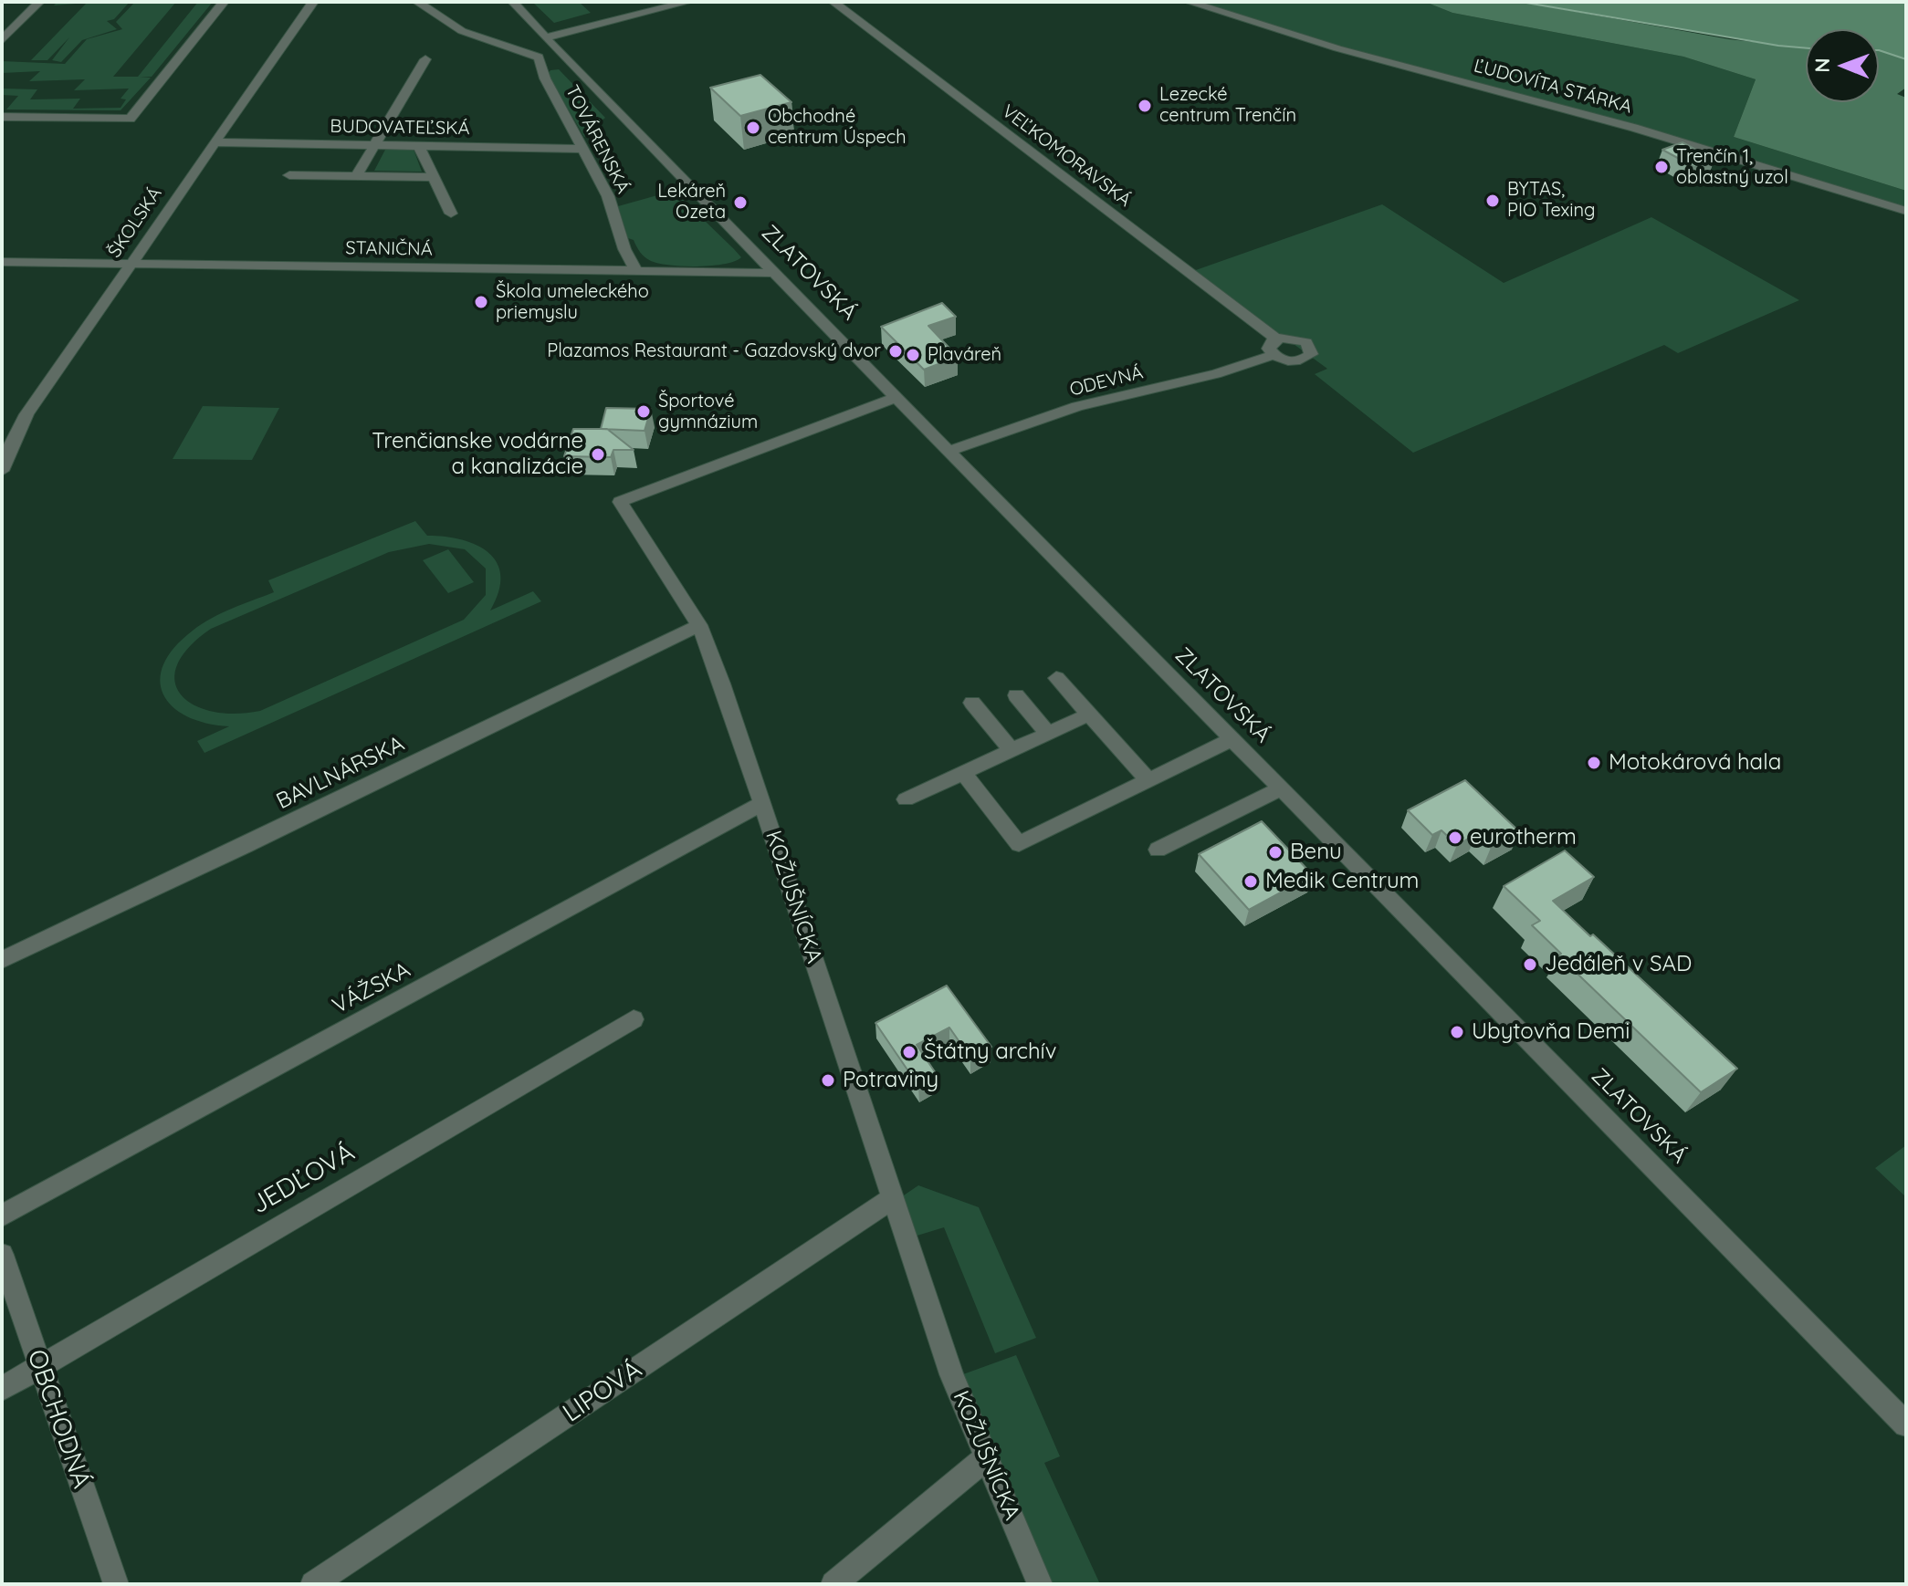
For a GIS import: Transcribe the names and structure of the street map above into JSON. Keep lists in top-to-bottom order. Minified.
{"streets":{"street":["ĽUDOVÍTA STÁRKA","BUDOVATEĽSKÁ","TOVÁRENSKÁ","VEĽKOMORAVSKÁ","ŠKOLSKÁ","STANIČNÁ","ZLATOVSKÁ","ODEVNÁ","BAVLNÁRSKA","KOŽUŠNÍCKA","VÁŽSKA","JEDĽOVÁ","LIPOVÁ","OBCHODNÁ"]},"crossings":[["BUDOVATEĽSKÁ","TOVÁRENSKÁ"],["BUDOVATEĽSKÁ","ŠKOLSKÁ"],["TOVÁRENSKÁ","STANIČNÁ"],["TOVÁRENSKÁ","ZLATOVSKÁ"],["ŠKOLSKÁ","STANIČNÁ"],["STANIČNÁ","ZLATOVSKÁ"],["ZLATOVSKÁ","ODEVNÁ"],["ZLATOVSKÁ","KOŽUŠNÍCKA"],["BAVLNÁRSKA","KOŽUŠNÍCKA"],["KOŽUŠNÍCKA","VÁŽSKA"],["KOŽUŠNÍCKA","LIPOVÁ"],["JEDĽOVÁ","OBCHODNÁ"]],"places":["Lezecké centrum Trenčín","Obchodné centrum Úspech","Trenčín 1, oblastný uzol","BYTAS, PIO Texing","Lekáreň Ozeta","Škola umeleckého priemyslu","Plazamos Restaurant - Gazdovský dvor","Plaváreň","Športové gymnázium","Trenčianske vodárne a kanalizácie","Motokárová hala","eurotherm","Benu","Medik Centrum","Jedáleň v SAD","Ubytovňa Demi","Štátny archív","Potraviny"],"north":"left"}
